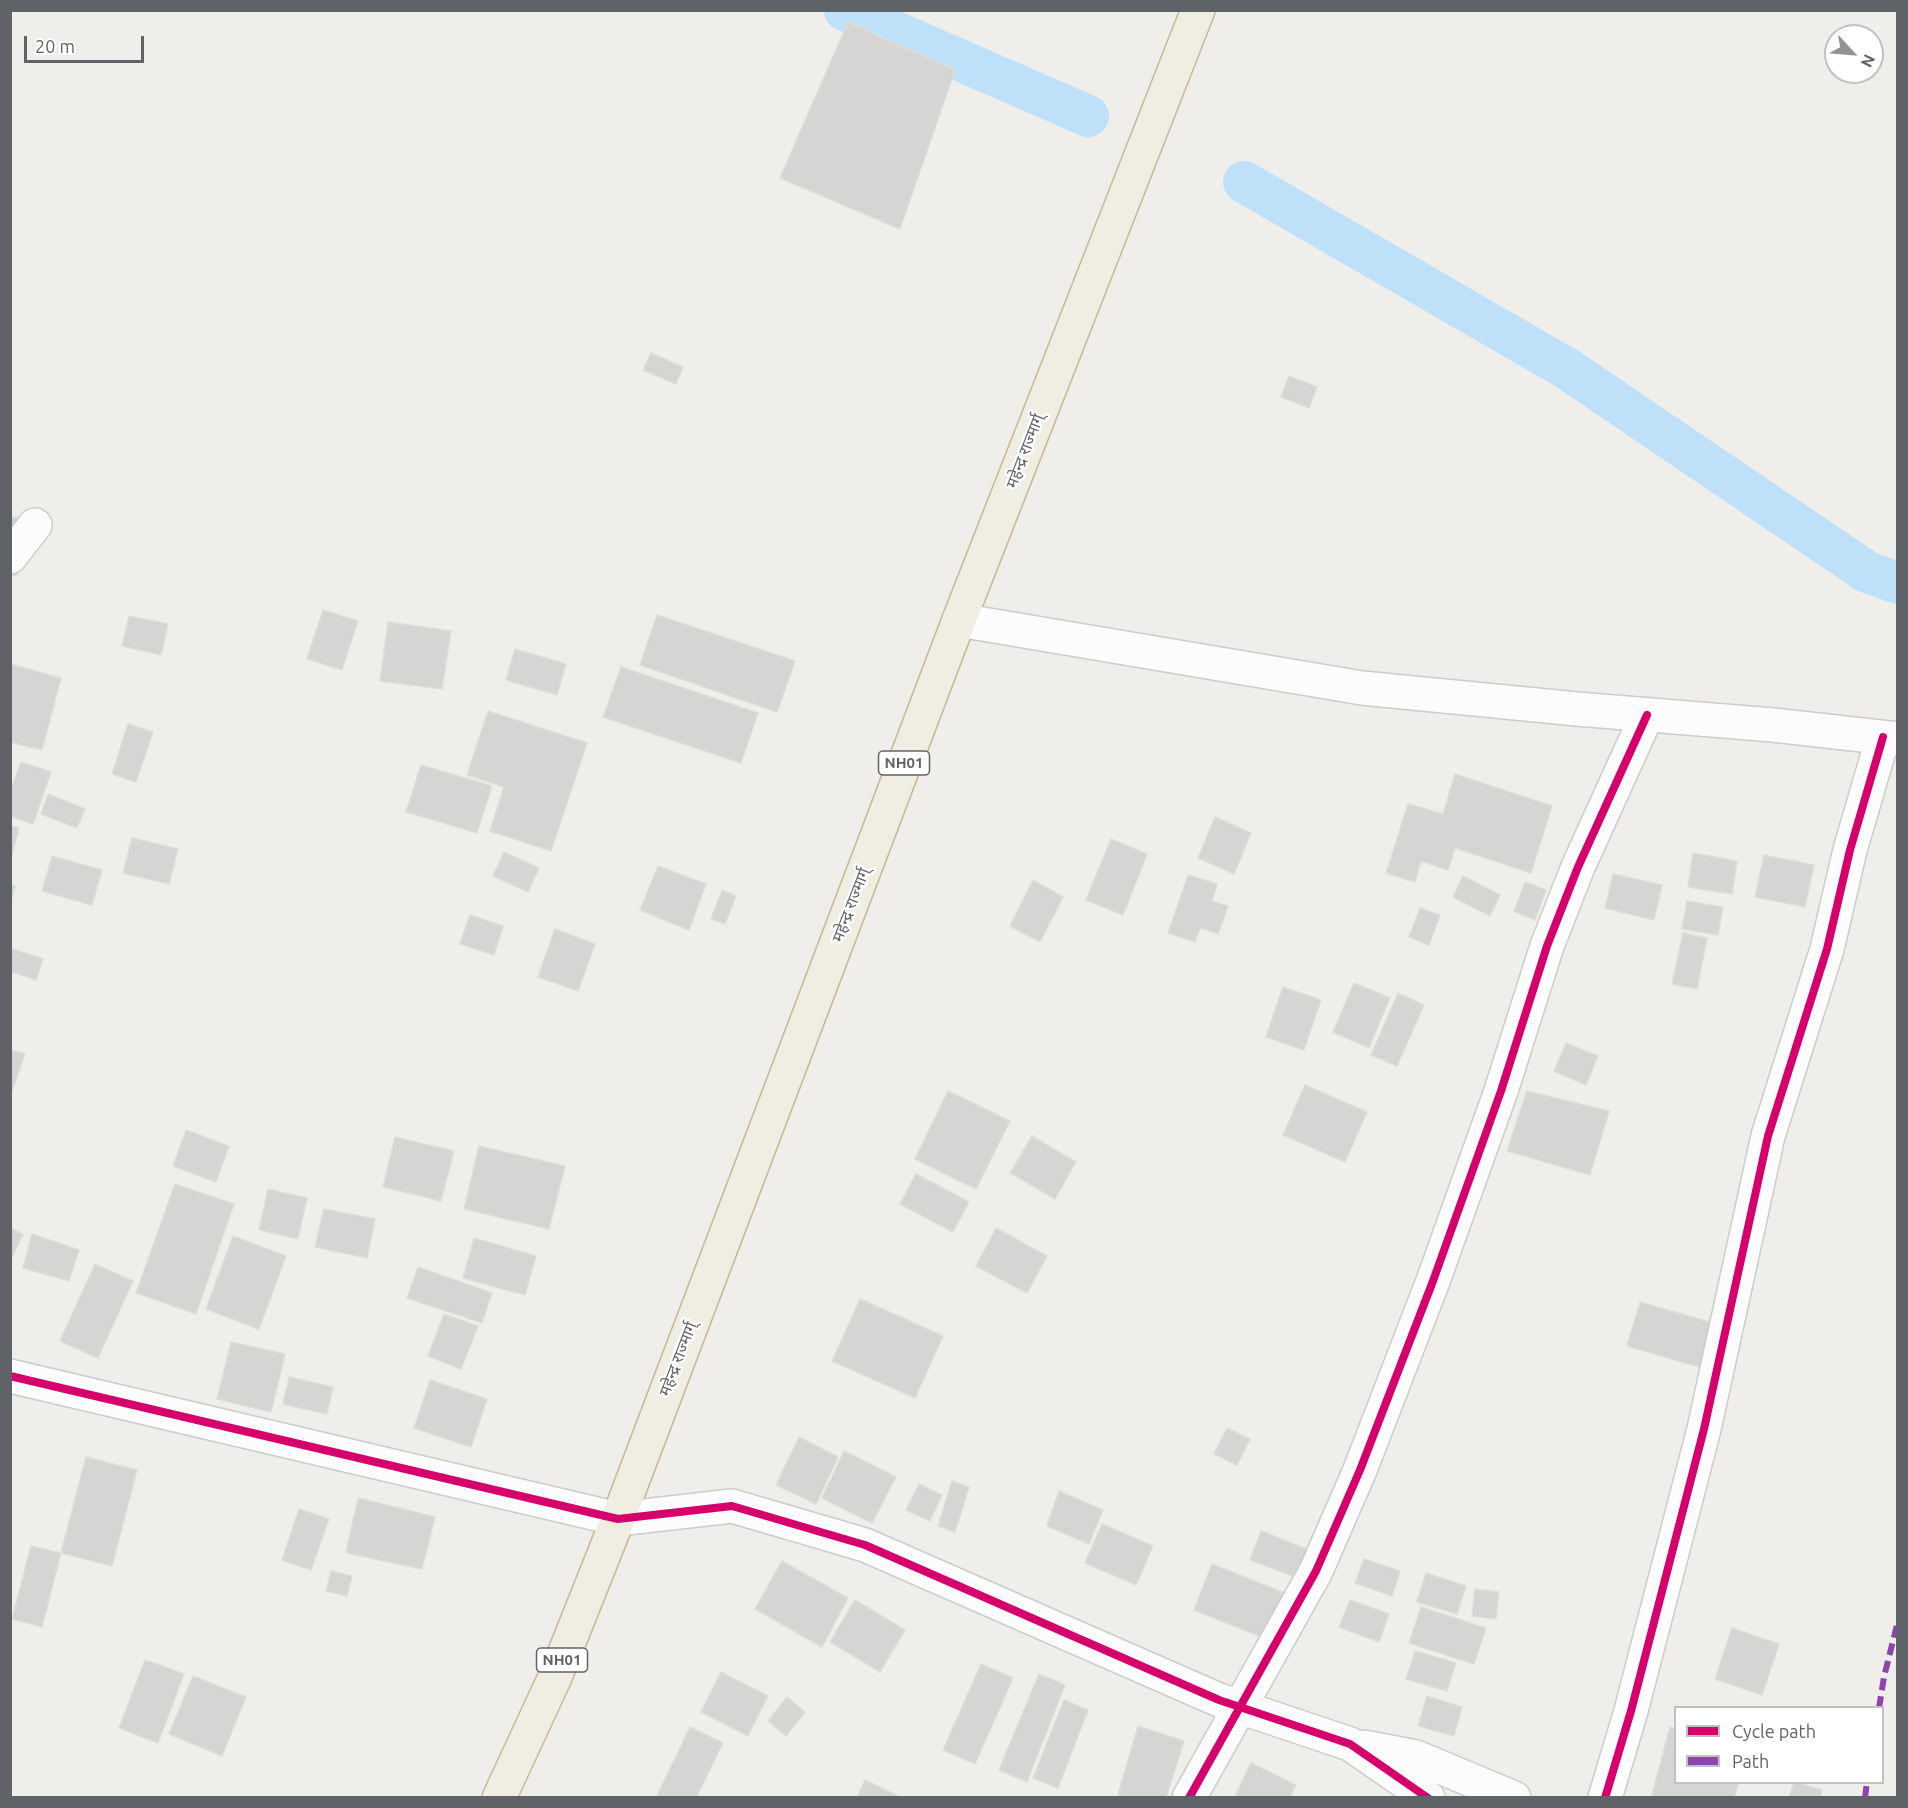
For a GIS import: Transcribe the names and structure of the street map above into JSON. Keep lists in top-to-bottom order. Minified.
{"streets":{"highway":["महेन्द्र राज्मार्ग्","NH01"]},"legend":["Cycle path","Path"],"scale_bar":"20 m","north":"bottom right"}
